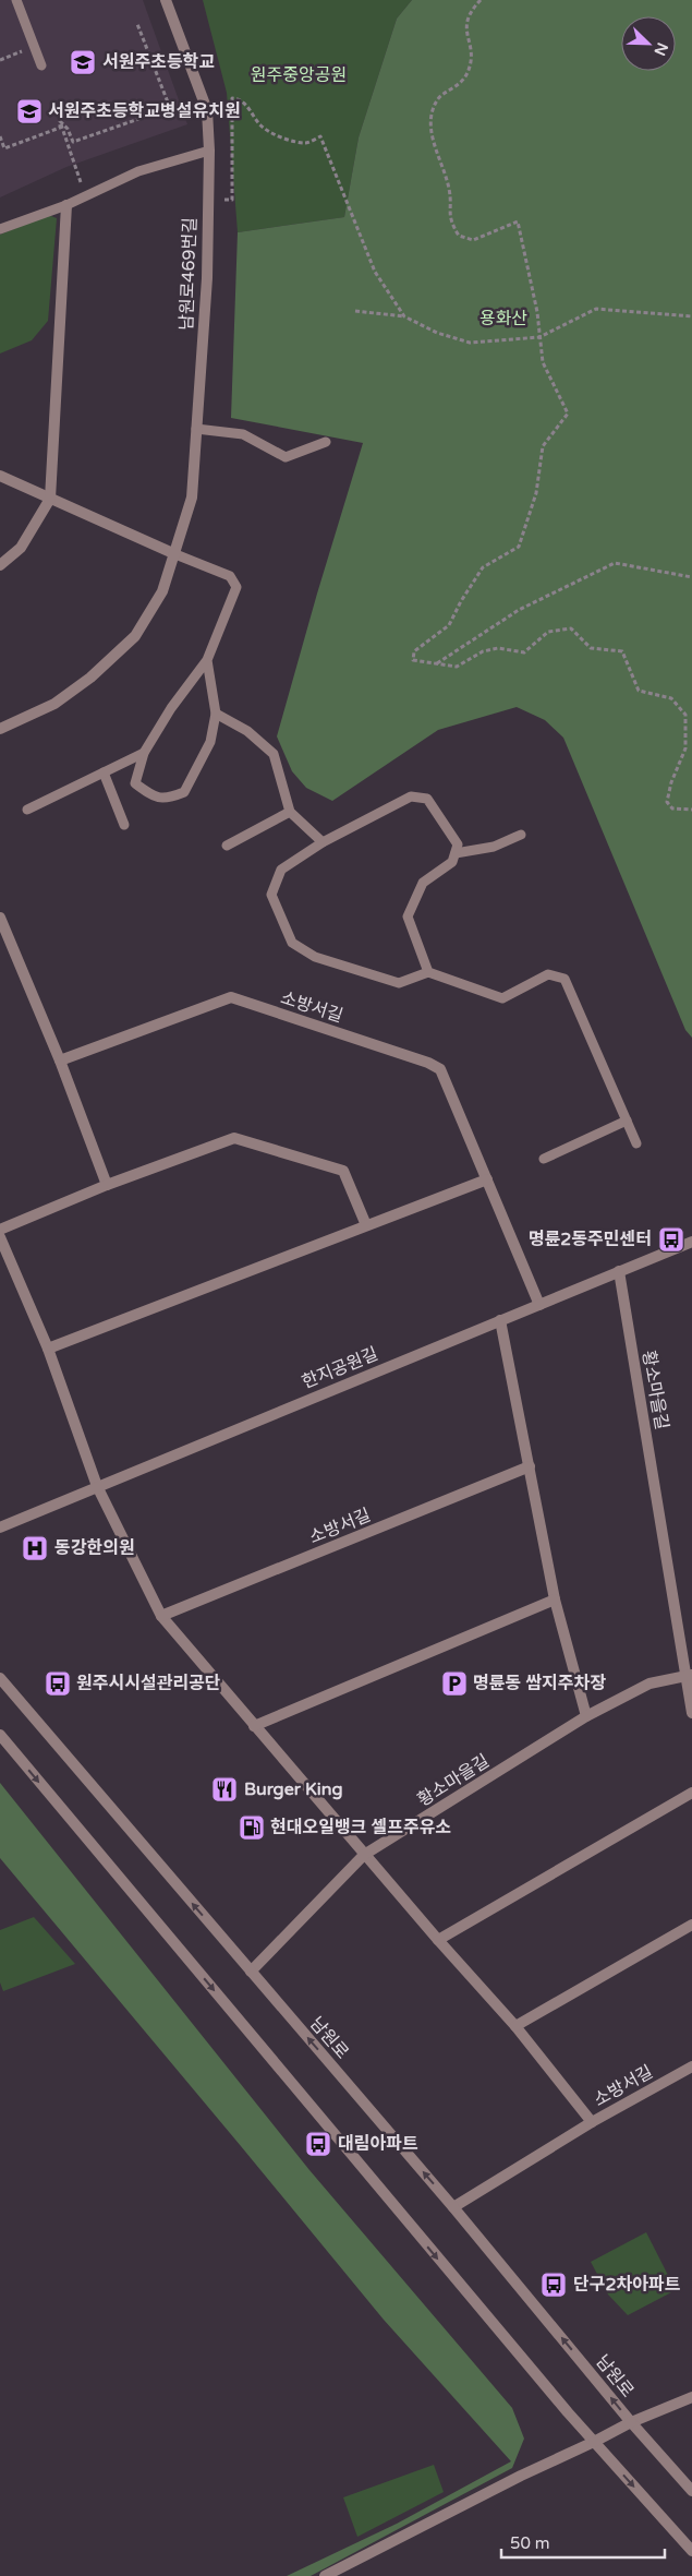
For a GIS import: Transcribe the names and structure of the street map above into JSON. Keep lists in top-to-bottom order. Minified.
{"streets":{"street":["남원로469번길","소방서길","한지공원길","황소마을길","남원로"]},"crossings":[["소방서길","한지공원길"],["소방서길","황소마을길"],["한지공원길","황소마을길"],["황소마을길","남원로"]],"parks":["원주중앙공원","용화산"],"places":{"school or university":["서원주초등학교","서원주초등학교병설유치원"],"bus stop":["명륜2동주민센터","원주시시설관리공단","대림아파트","단구2차아파트"],"hospital":["동강한의원"],"parking":["명륜동 쌈지주차장"],"restaurant":["Burger King"],"fuel station":["현대오일뱅크 셀프주유소"]},"scale_bar":"50 m","north":"bottom right"}
